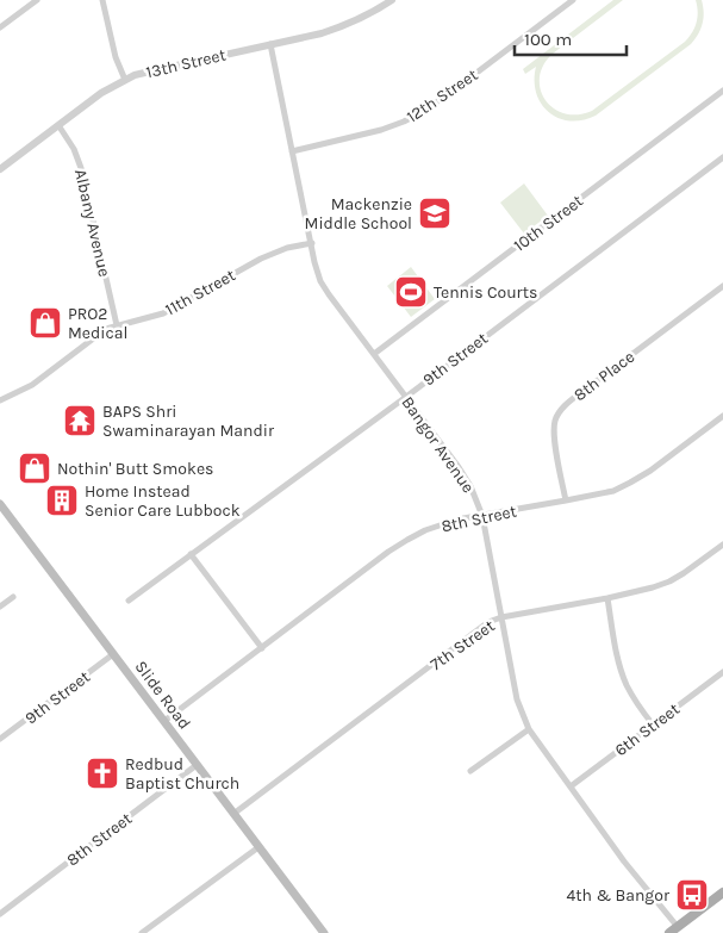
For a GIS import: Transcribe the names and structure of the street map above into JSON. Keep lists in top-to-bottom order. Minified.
{"streets":{"main road":["Slide Road"],"street":["13th Street","12th Street","Albany Avenue","10th Street","11th Street","9th Street","8th Place","Bangor Avenue","8th Street","7th Street","6th Street"]},"crossings":[["13th Street","Albany Avenue"],["13th Street","Bangor Avenue"],["12th Street","Bangor Avenue"],["Albany Avenue","11th Street"],["10th Street","Bangor Avenue"],["11th Street","Bangor Avenue"],["9th Street","Bangor Avenue"],["9th Street","Slide Road"],["8th Place","8th Street"],["Bangor Avenue","8th Street"],["Bangor Avenue","7th Street"],["Bangor Avenue","6th Street"],["8th Street","Slide Road"],["7th Street","Slide Road"]],"places":{"school or university":["Mackenzie Middle School"],"sports":["Tennis Courts"],"shop":["PRO2 Medical","Nothin' Butt Smokes"],"temple":["BAPS Shri Swaminarayan Mandir"],"building":["Home Instead Senior Care Lubbock"],"church":["Redbud Baptist Church"],"bus stop":["4th & Bangor"]},"scale_bar":"100 m"}
